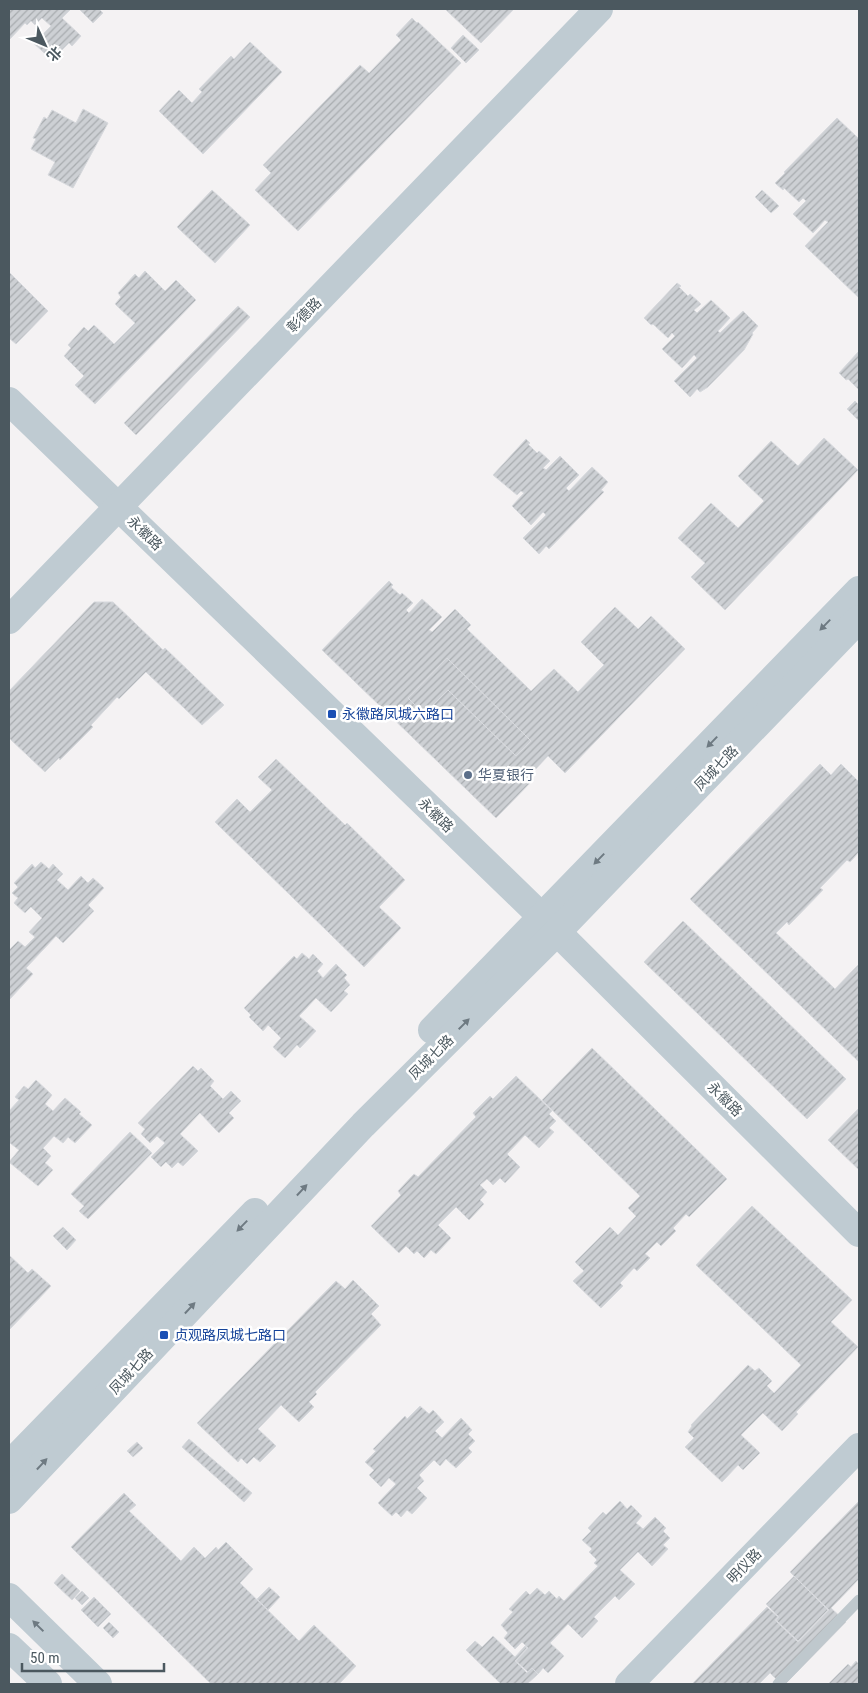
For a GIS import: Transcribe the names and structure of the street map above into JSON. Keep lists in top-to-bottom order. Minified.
{"streets":{"street":["彰德路","永徽路","凤城七路","明仪路"]},"crossings":[["彰德路","永徽路"],["永徽路","凤城七路"]],"places":{"transit":["永徽路凤城六路口","贞观路凤城七路口"],"other":["华夏银行"]},"scale_bar":"50 m","north":"bottom right"}
